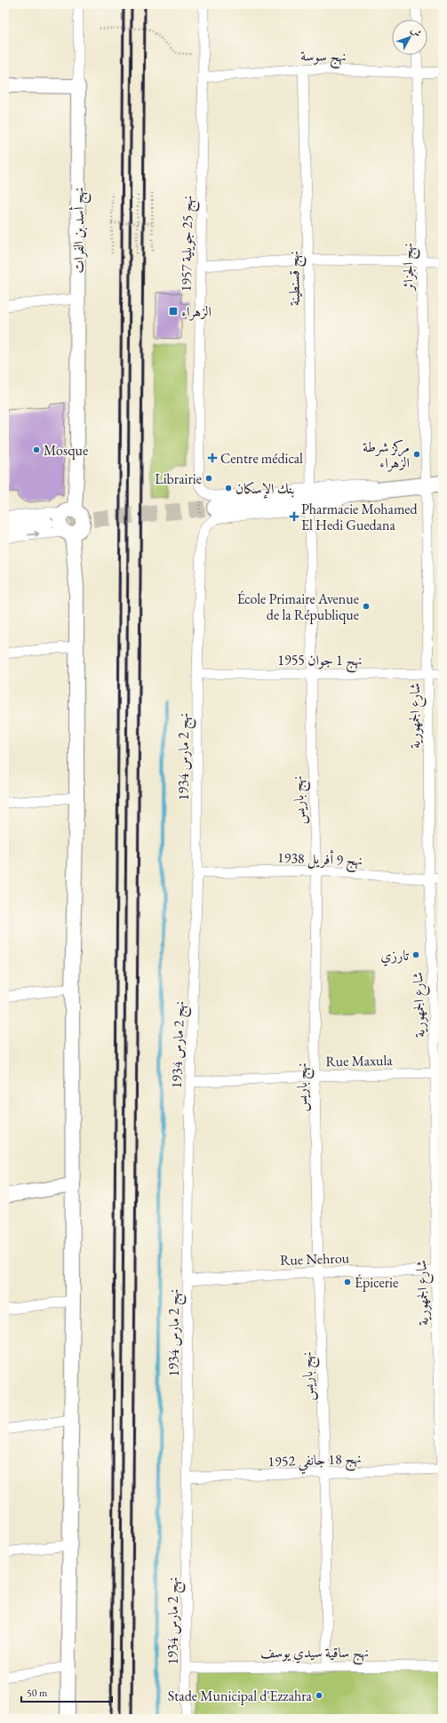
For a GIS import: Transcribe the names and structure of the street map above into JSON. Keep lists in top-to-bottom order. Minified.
{"streets":{"street":["نهج سوسة","نهج أسد بن الفرات","نهج 25 جويلية 1957","نهج الجزائر","نهج قسنطينة","نهج 1 جوان 1955","شارع الجمهورية","نهج 2 مارس 1934","نهج باريس","نهج 9 أفريل 1938","Rue Maxula","Rue Nehrou","نهج 18 جانفي 1952","نهج ساقية سيدي يوسف"]},"crossings":[["نهج سوسة","نهج 25 جويلية 1957"],["نهج سوسة","نهج الجزائر"],["نهج سوسة","نهج قسنطينة"],["نهج الجزائر","شارع الجمهورية"],["نهج 1 جوان 1955","شارع الجمهورية"],["نهج 1 جوان 1955","نهج 2 مارس 1934"],["نهج 1 جوان 1955","نهج باريس"],["شارع الجمهورية","نهج 9 أفريل 1938"],["شارع الجمهورية","Rue Maxula"],["شارع الجمهورية","Rue Nehrou"],["شارع الجمهورية","نهج 18 جانفي 1952"],["نهج 2 مارس 1934","نهج باريس"],["نهج 2 مارس 1934","نهج 9 أفريل 1938"],["نهج 2 مارس 1934","Rue Maxula"],["نهج 2 مارس 1934","Rue Nehrou"],["نهج 2 مارس 1934","نهج 18 جانفي 1952"],["نهج 2 مارس 1934","نهج ساقية سيدي يوسف"],["نهج باريس","نهج 9 أفريل 1938"],["نهج باريس","Rue Maxula"],["نهج باريس","Rue Nehrou"],["نهج باريس","نهج 18 جانفي 1952"],["نهج باريس","نهج ساقية سيدي يوسف"]],"places":{"transit":["الزهراء"],"other":["Mosque","مركز شرطة الزهراء","Librairie","بنك الإسكان","École Primaire Avenue de la République","تارزي","Épicerie","Stade Municipal d'Ezzahra"],"health":["Centre médical","Pharmacie Mohamed El Hedi Guedana"]},"scale_bar":"50 m","north":"top right"}
